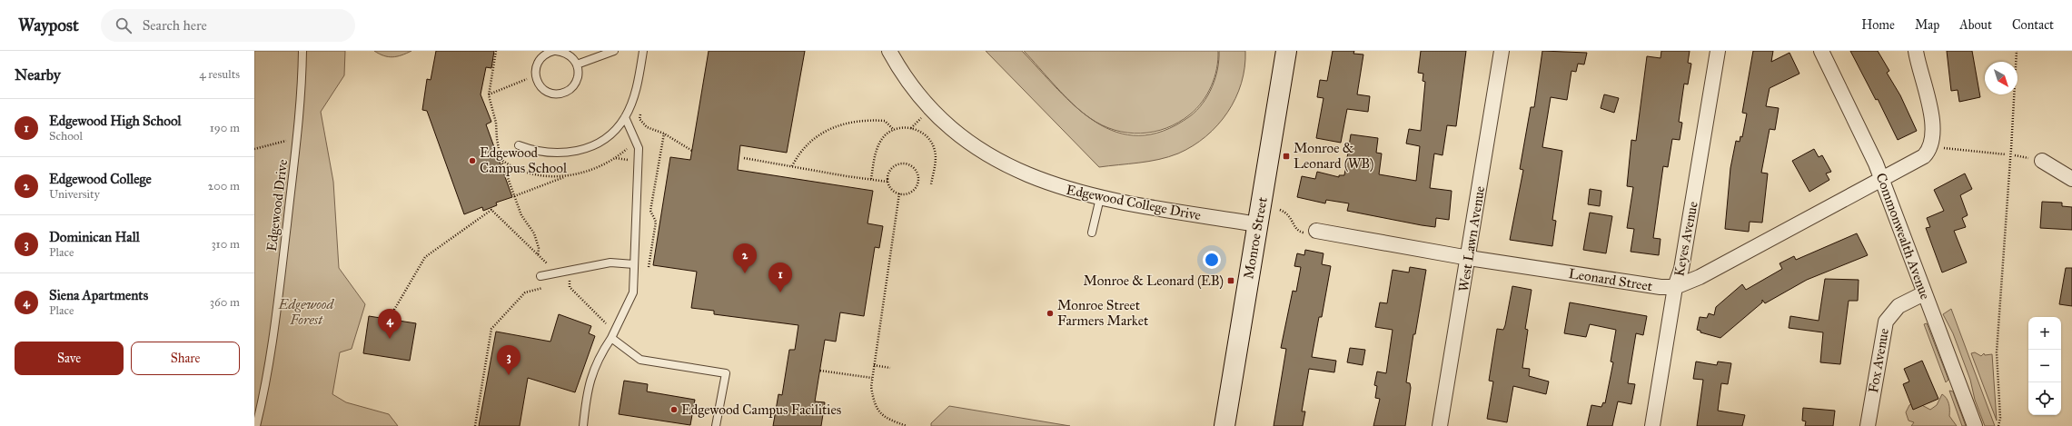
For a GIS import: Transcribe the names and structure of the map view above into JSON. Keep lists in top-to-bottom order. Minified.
{"streets":{"main road":["Monroe Street"],"street":["Edgewood College Drive","Commonwealth Avenue","West Lawn Avenue","Keyes Avenue","Leonard Street","Fox Avenue"],"lane":["Edgewood Drive"]},"crossings":[["Edgewood College Drive","Monroe Street"],["Commonwealth Avenue","Leonard Street"],["Commonwealth Avenue","Fox Avenue"],["West Lawn Avenue","Leonard Street"],["Keyes Avenue","Leonard Street"]],"parks":["Edgewood Forest"],"places":{"transit":["Monroe & Leonard (WB)","Monroe & Leonard (EB)"],"other":["Edgewood Campus School","Monroe Street Farmers Market","Edgewood Campus Facilities"]},"north":"bottom right","page":{"header":"Waypost","search":"Search here","nav":["Home","Map","About","Contact"],"heading":["Nearby","4 results"],"list":[{"mark":"1","name":"Edgewood High School","note":"School","value":"190 m"},{"mark":"2","name":"Edgewood College","note":"University","value":"200 m"},{"mark":"3","name":"Dominican Hall","note":"Place","value":"310 m"},{"mark":"4","name":"Siena Apartments","note":"Place","value":"360 m"}],"pins":["2","1","4","3"],"map_buttons":["+","−"],"buttons":["Save","Share"]}}
